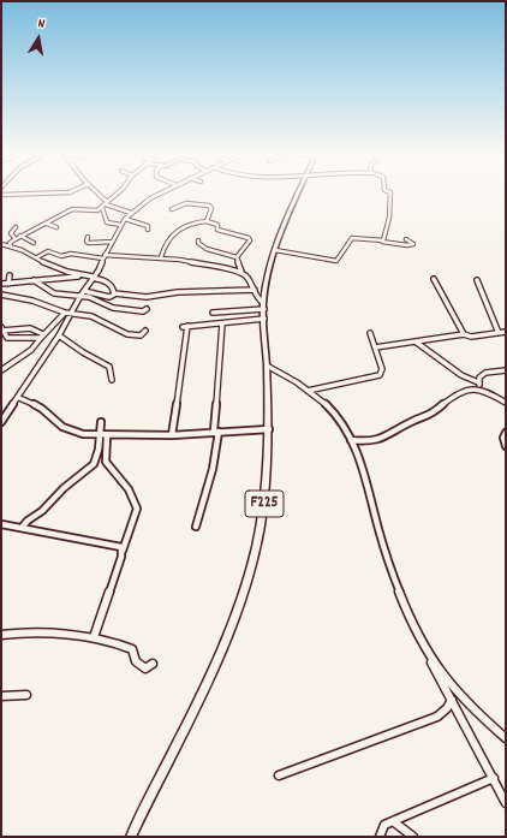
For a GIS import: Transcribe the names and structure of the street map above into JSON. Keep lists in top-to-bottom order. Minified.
{"streets":{"main road":["F225"]},"north":"top"}
